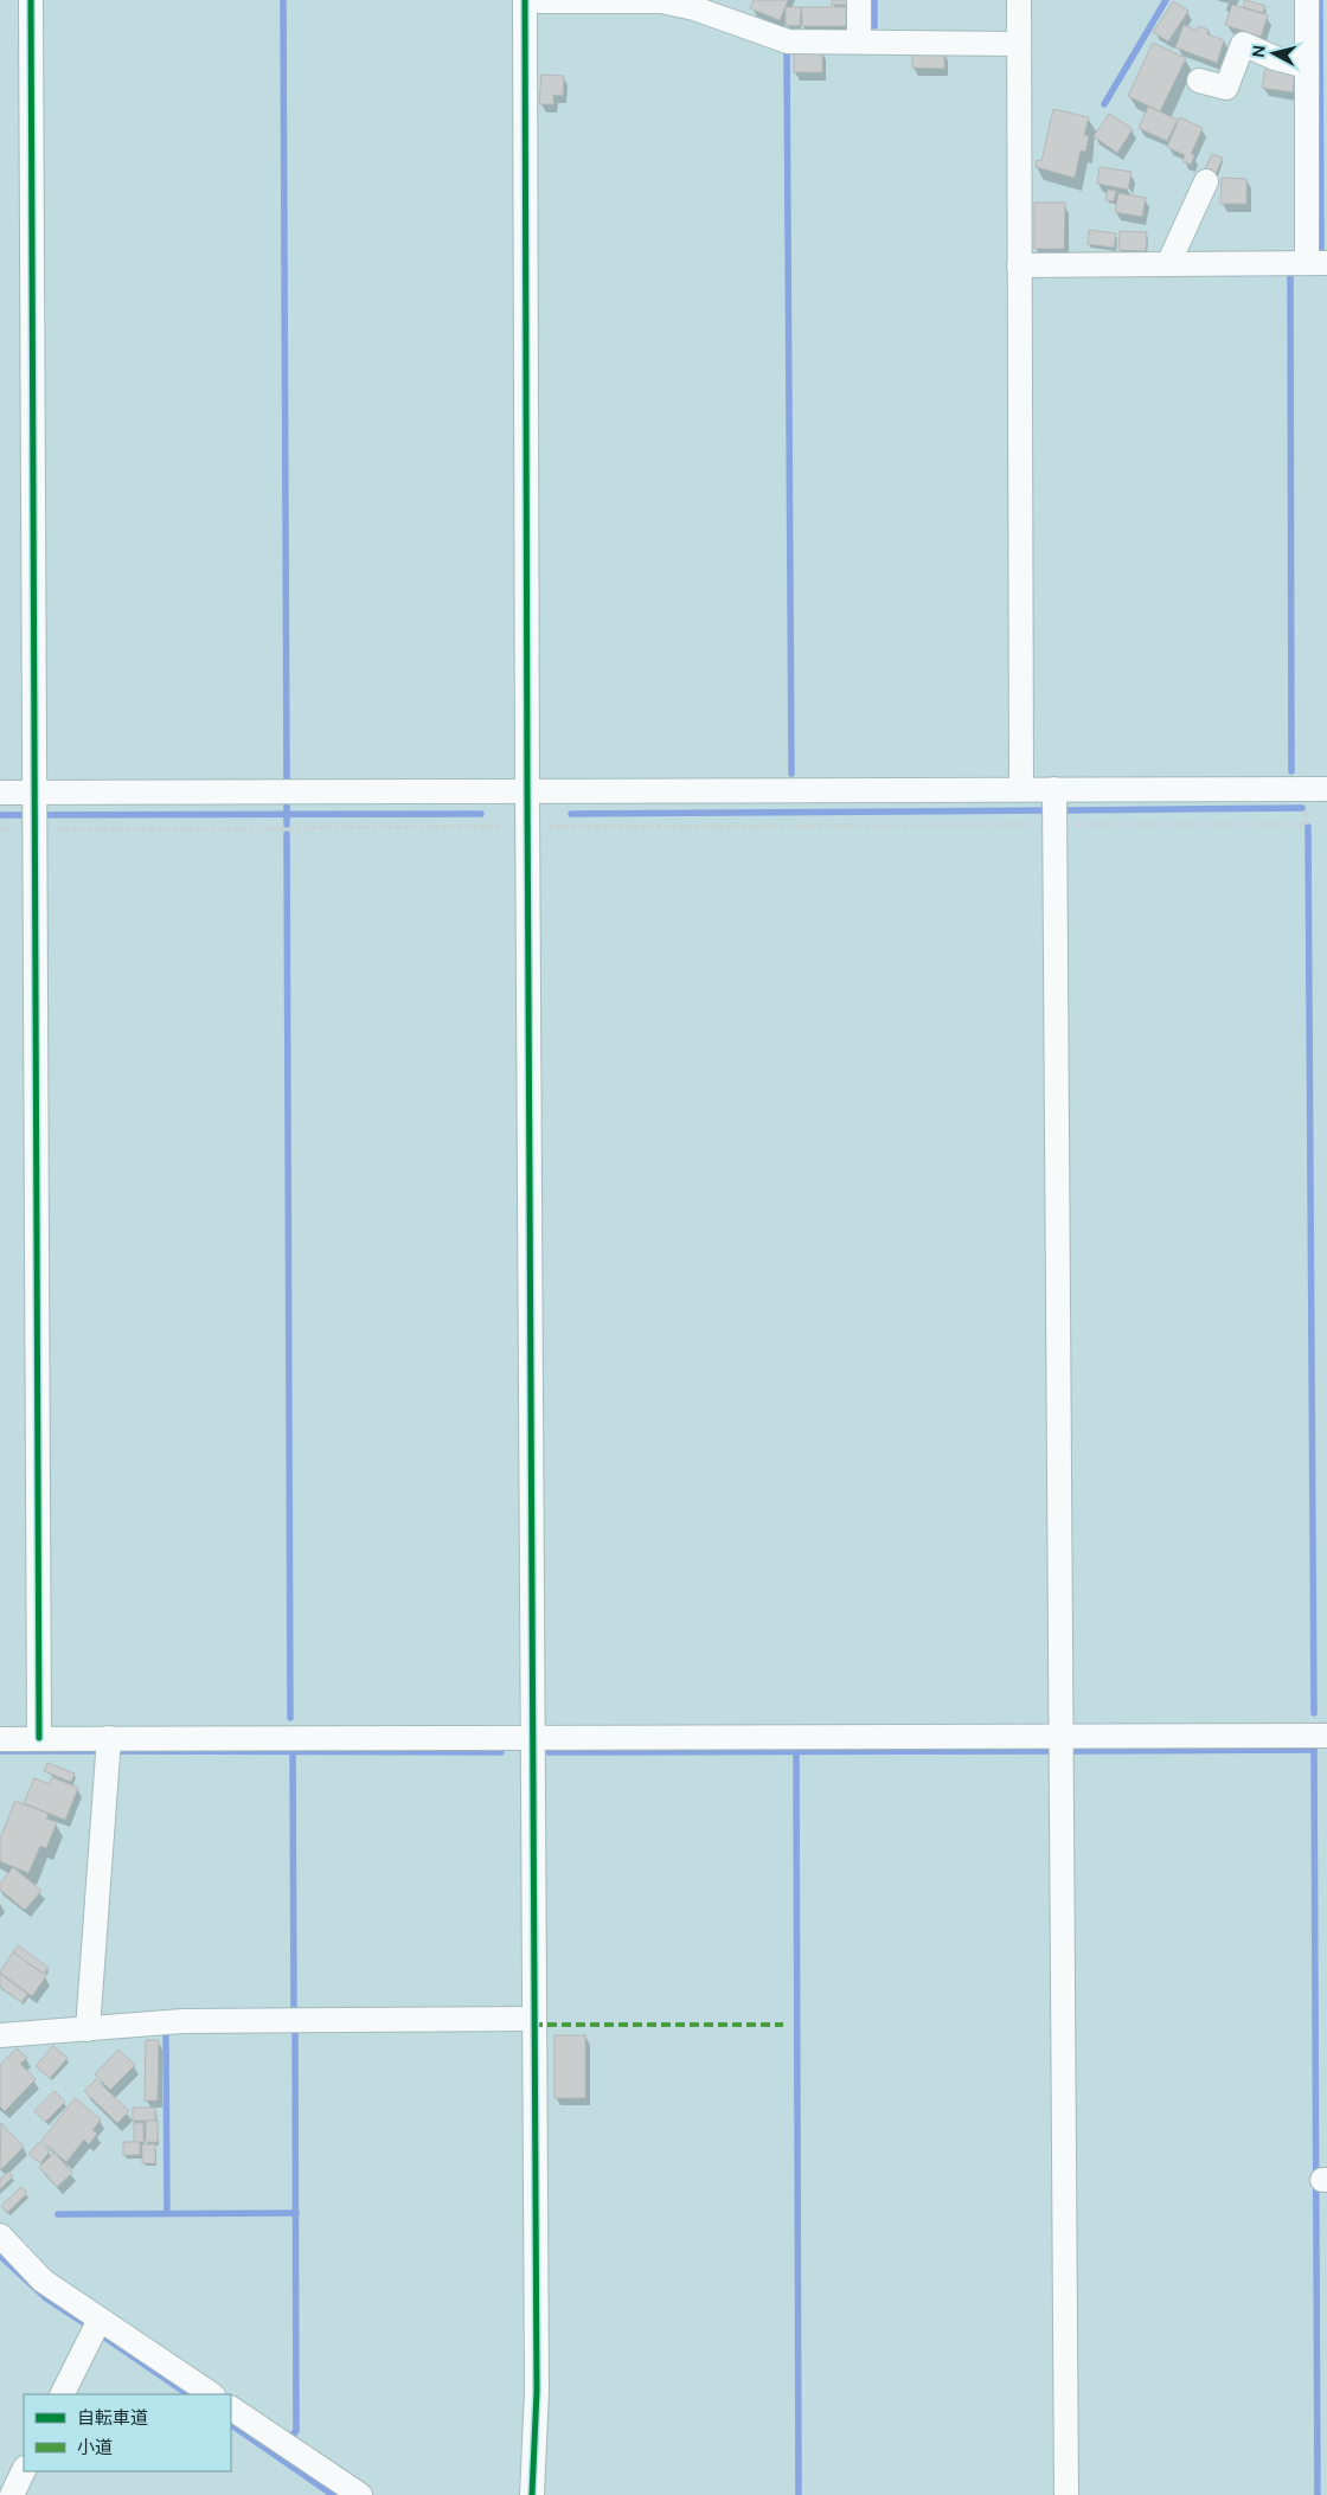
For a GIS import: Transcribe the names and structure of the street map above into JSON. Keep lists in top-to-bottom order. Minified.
{"legend":["自転車道","小道"],"north":"left"}
